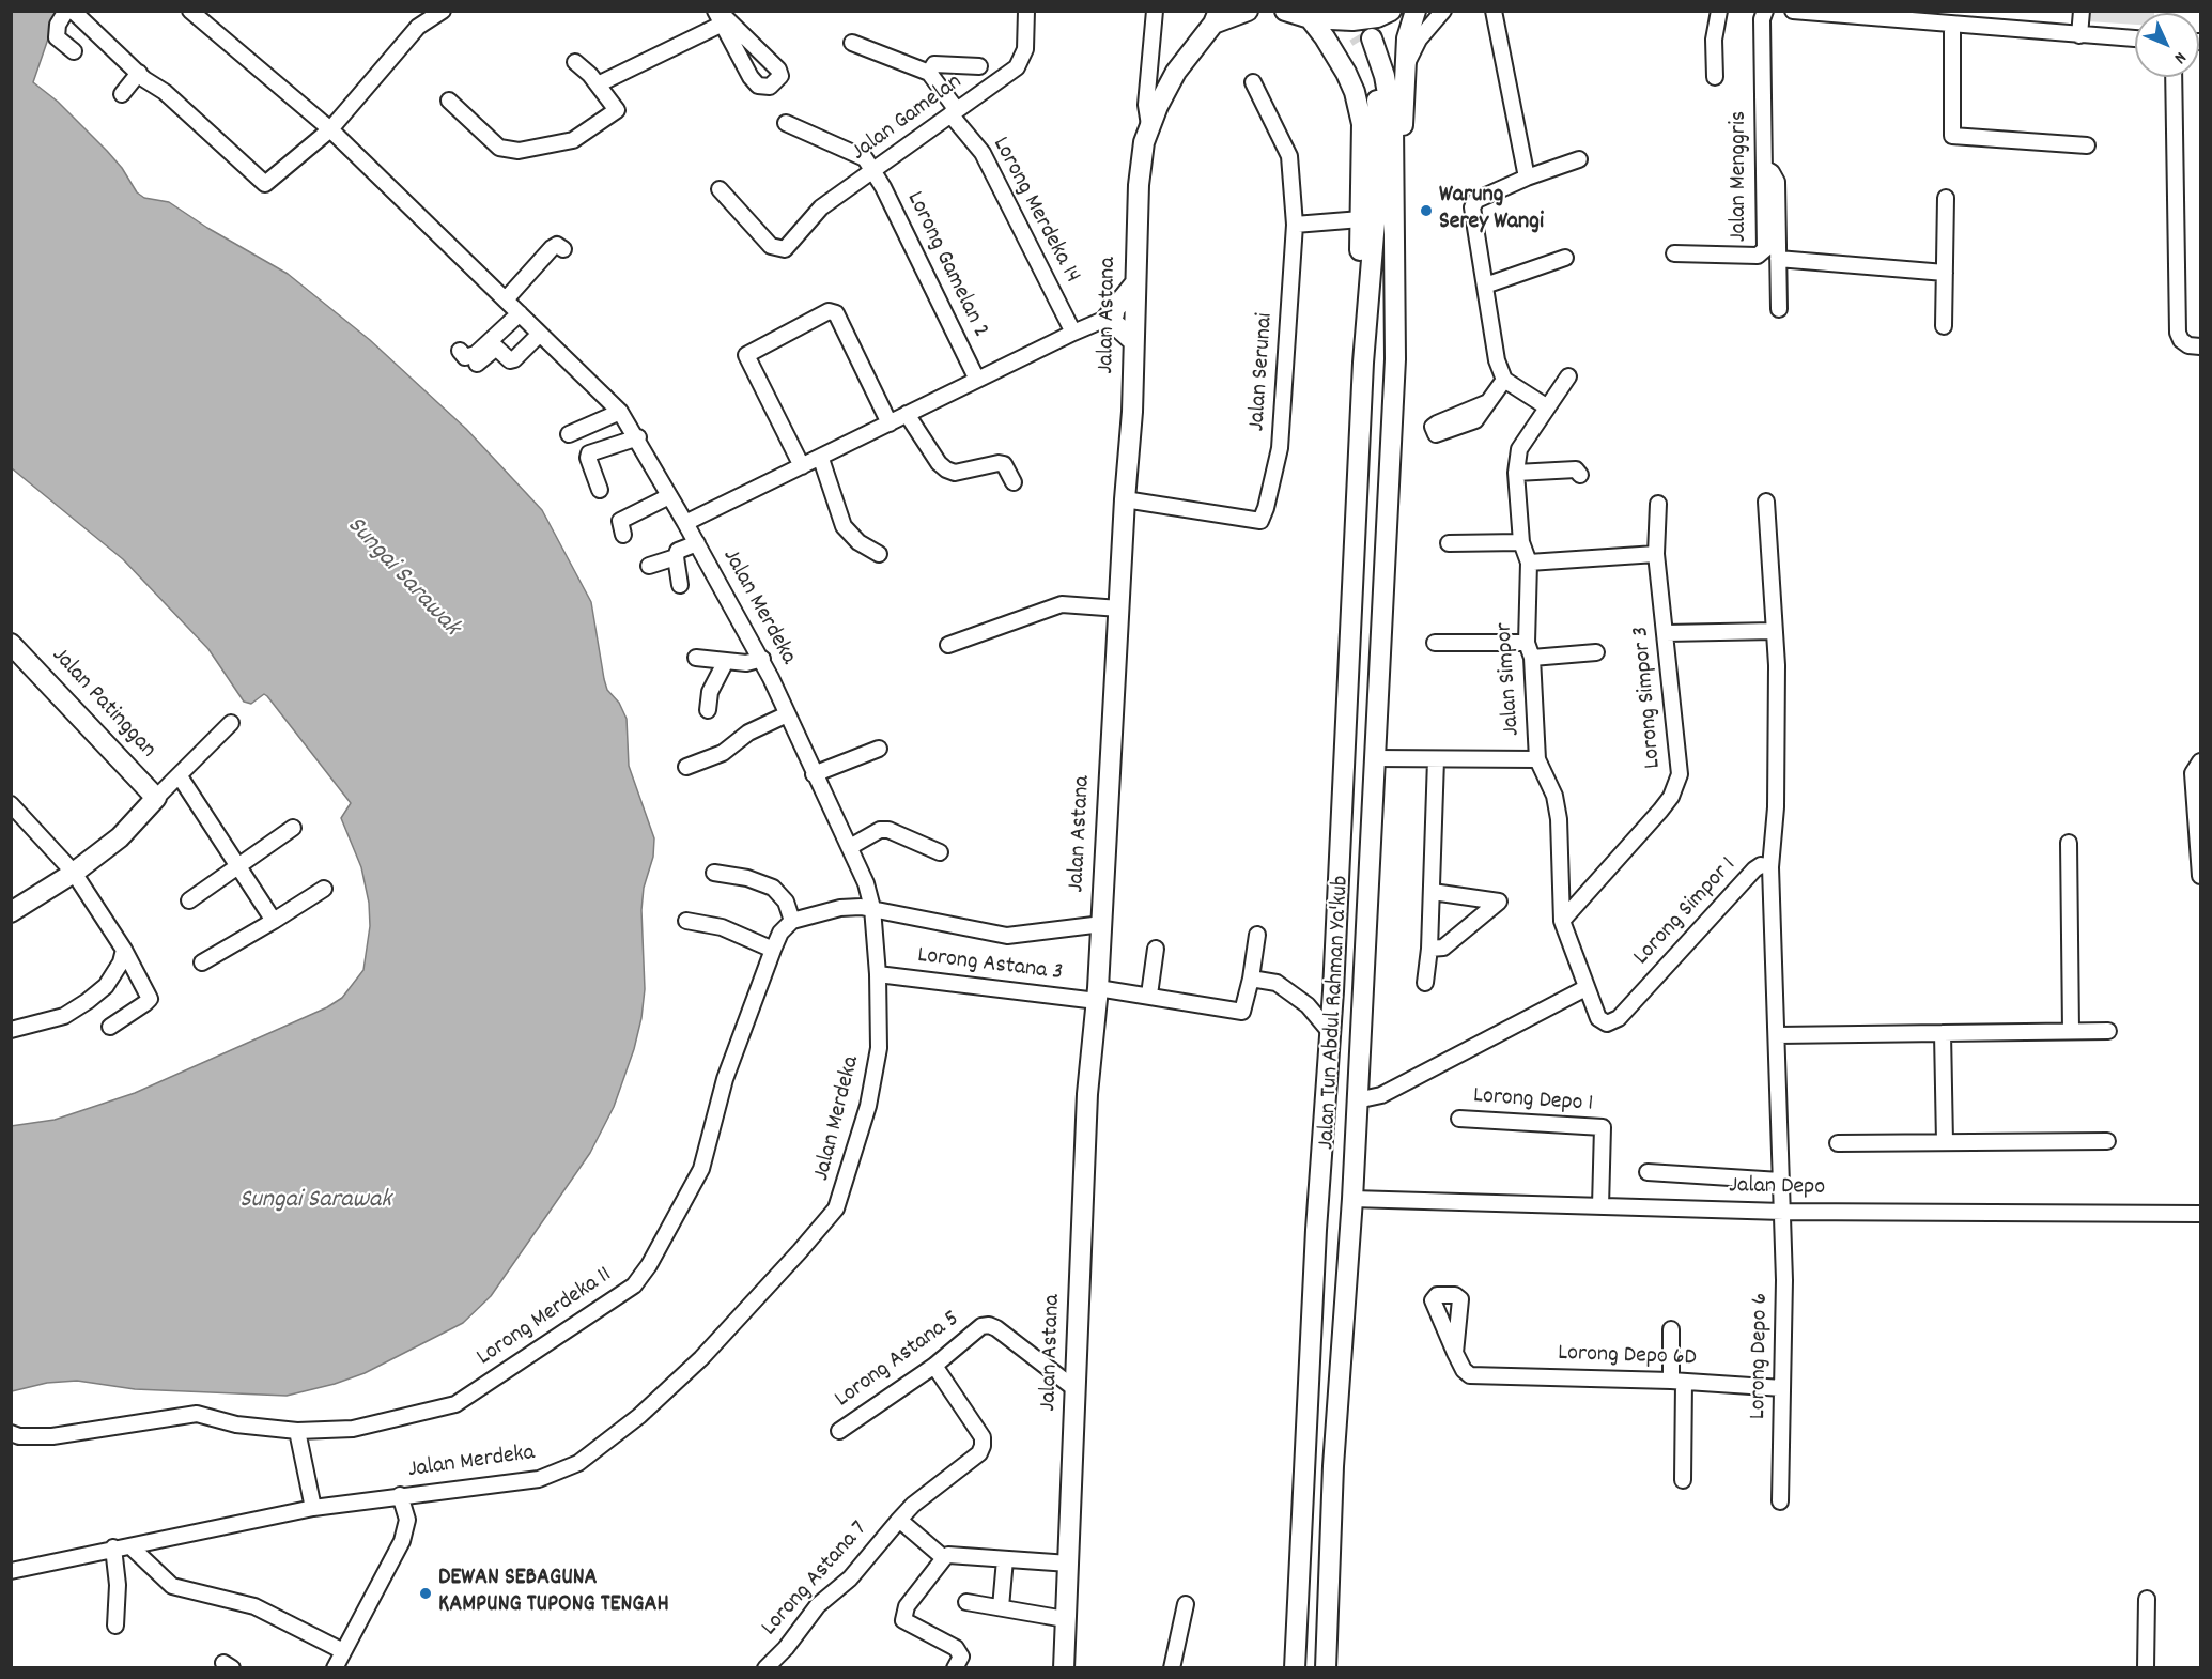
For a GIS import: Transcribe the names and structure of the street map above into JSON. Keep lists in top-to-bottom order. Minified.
{"streets":{"main road":["Jalan Astana","Jalan Patinggan","Jalan Tun Abdul Rahman Ya'kub"],"street":["Jalan Gamelan","Jalan Menggris","Lorong Merdeka 14","Lorong Gamelan 2","Jalan Serunai","Jalan Merdeka","Jalan Simpor","Lorong Simpor 3","Lorong Simpor 1","Lorong Astana 3","Lorong Depo 1","Jalan Depo","Lorong Merdeka 11","Lorong Depo 6","Lorong Depo 6D","Lorong Astana 5","Lorong Astana 7"]},"crossings":[["Jalan Gamelan","Lorong Merdeka 14"],["Jalan Gamelan","Lorong Gamelan 2"],["Jalan Astana","Jalan Serunai"],["Jalan Astana","Lorong Astana 3"],["Jalan Astana","Lorong Astana 5"],["Jalan Merdeka","Lorong Astana 3"],["Jalan Simpor","Lorong Simpor 3"],["Jalan Simpor","Lorong Simpor 1"],["Lorong Simpor 1","Lorong Depo 6"],["Jalan Tun Abdul Rahman Ya'kub","Jalan Depo"],["Lorong Depo 1","Jalan Depo"],["Jalan Depo","Lorong Depo 6"],["Lorong Depo 6","Lorong Depo 6D"],["Lorong Astana 5","Lorong Astana 7"]],"water":["Sungai Sarawak"],"places":["Warung Serey Wangi","DEWAN SEBAGUNA KAMPUNG TUPONG TENGAH"],"north":"bottom right"}
